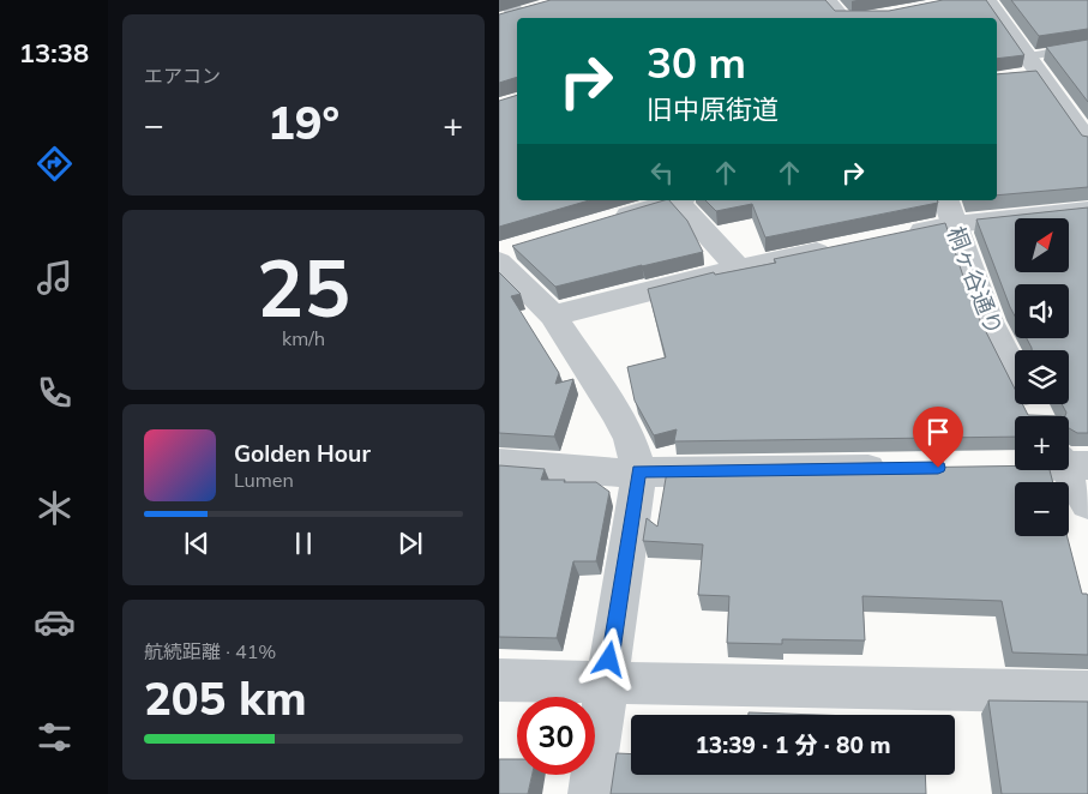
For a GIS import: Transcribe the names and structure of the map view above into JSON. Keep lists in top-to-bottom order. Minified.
{"streets":{"street":["桐ヶ谷通り"]},"north":"top right","page":{"tabs":"13:38","tile":["エアコン",["25","km/h"],["航続距離 · 41%","205 km"]],"turn":["30 m","旧中原街道"],"heat":["−","19°","+"],"map_buttons":["+","−"],"song":["Golden Hour","Lumen"],"limit":"30","trip":"13:39 · 1 分 · 80 m"}}
